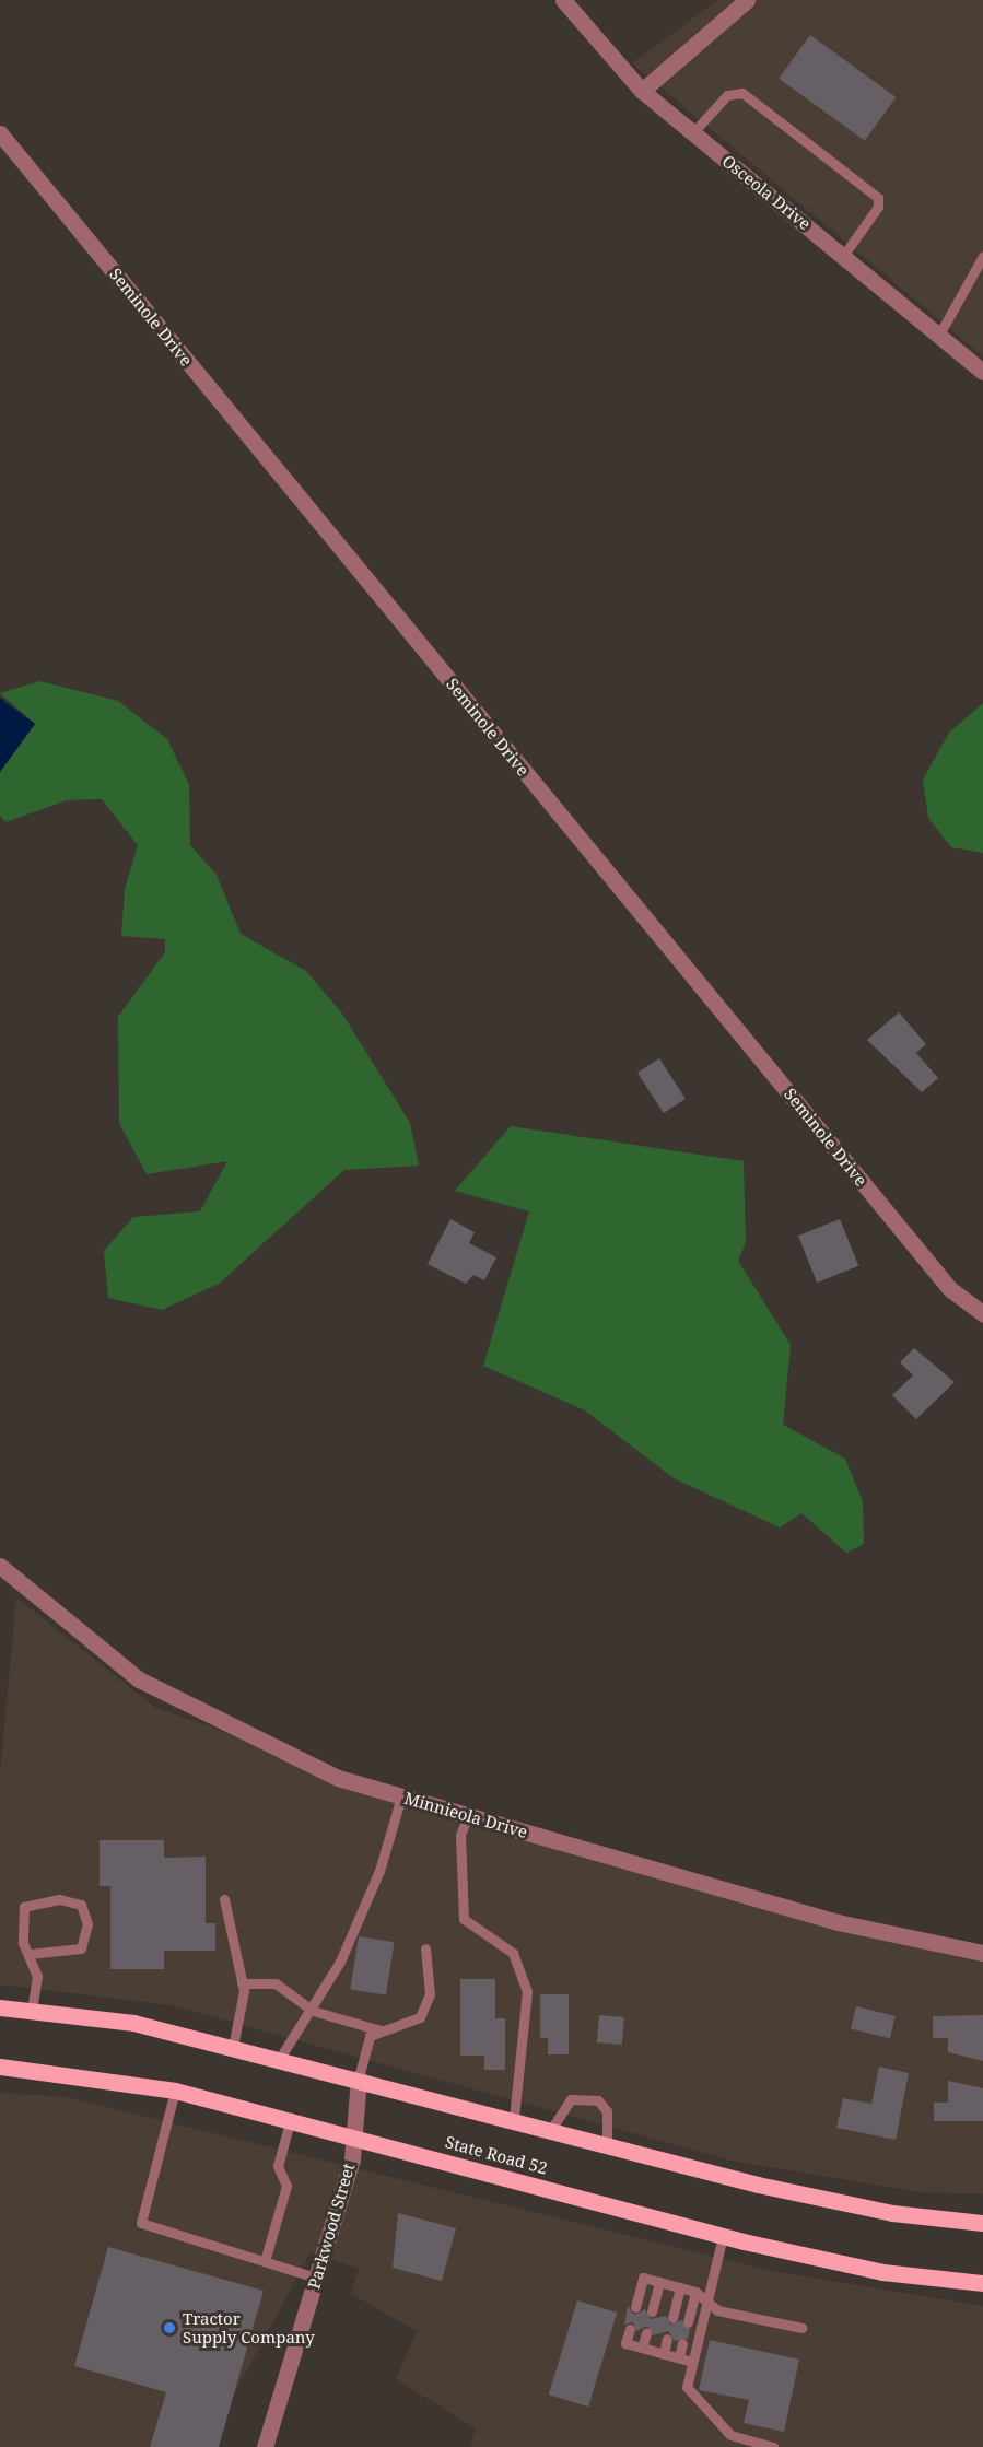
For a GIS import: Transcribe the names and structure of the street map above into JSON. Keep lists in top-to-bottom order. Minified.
{"streets":{"main road":["State Road 52"],"street":["Osceola Drive","Seminole Drive","Minnieola Drive","Parkwood Street"]},"crossings":[["State Road 52","Parkwood Street"]],"places":["Tractor Supply Company"]}
